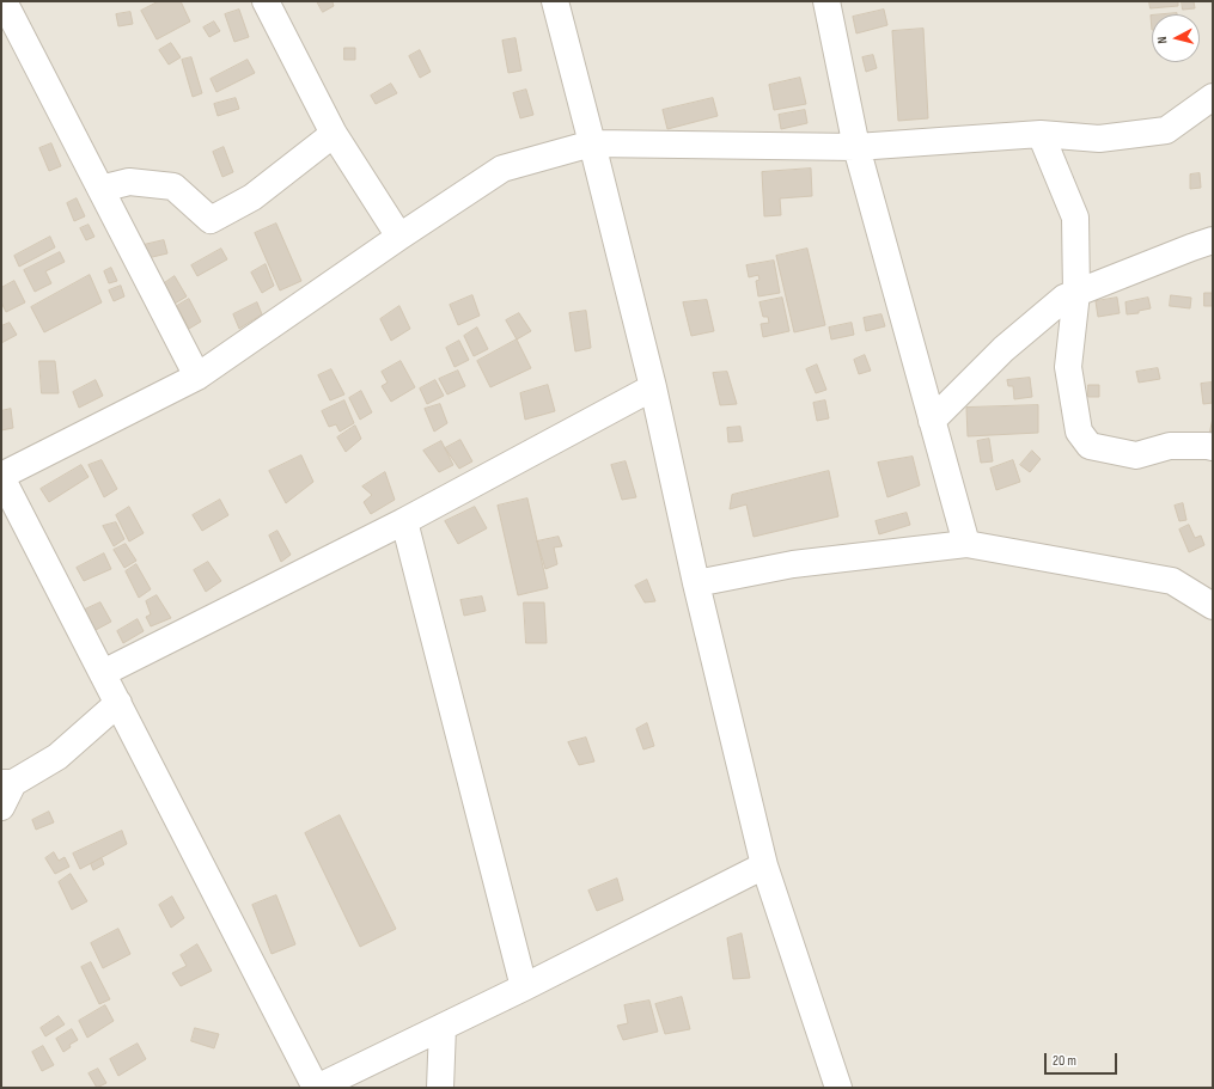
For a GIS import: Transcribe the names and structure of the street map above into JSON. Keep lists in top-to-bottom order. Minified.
{"scale_bar":"20 m","north":"left"}
